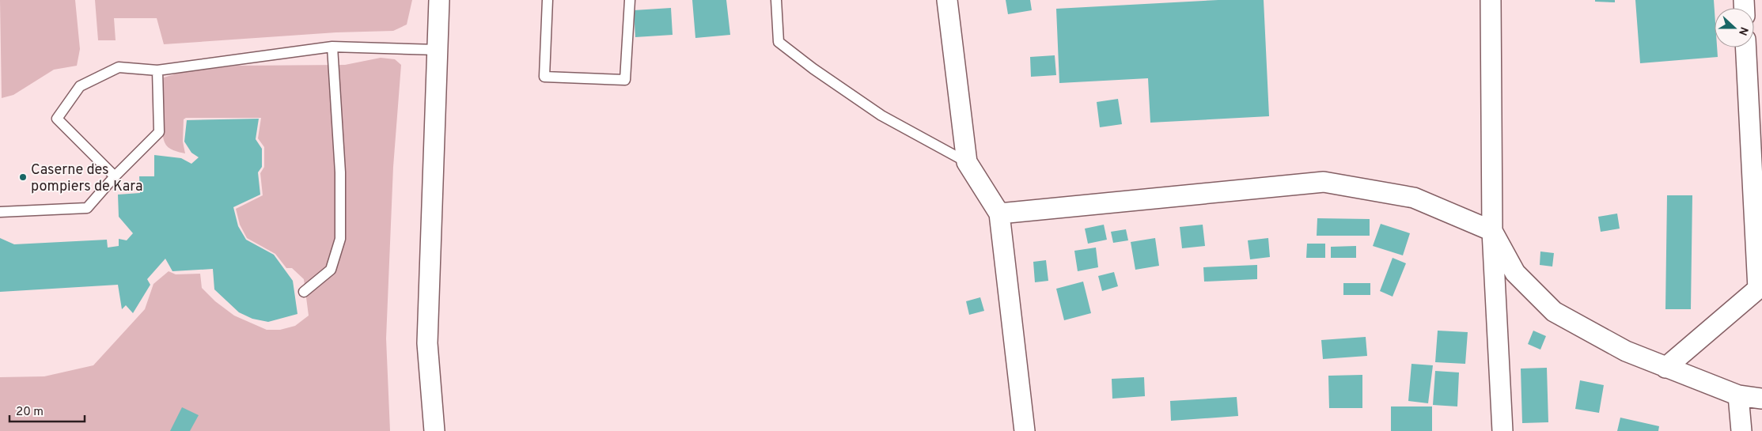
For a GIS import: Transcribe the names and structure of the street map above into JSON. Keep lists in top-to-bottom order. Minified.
{"places":["Caserne des pompiers de Kara"],"scale_bar":"20 m","north":"right"}
